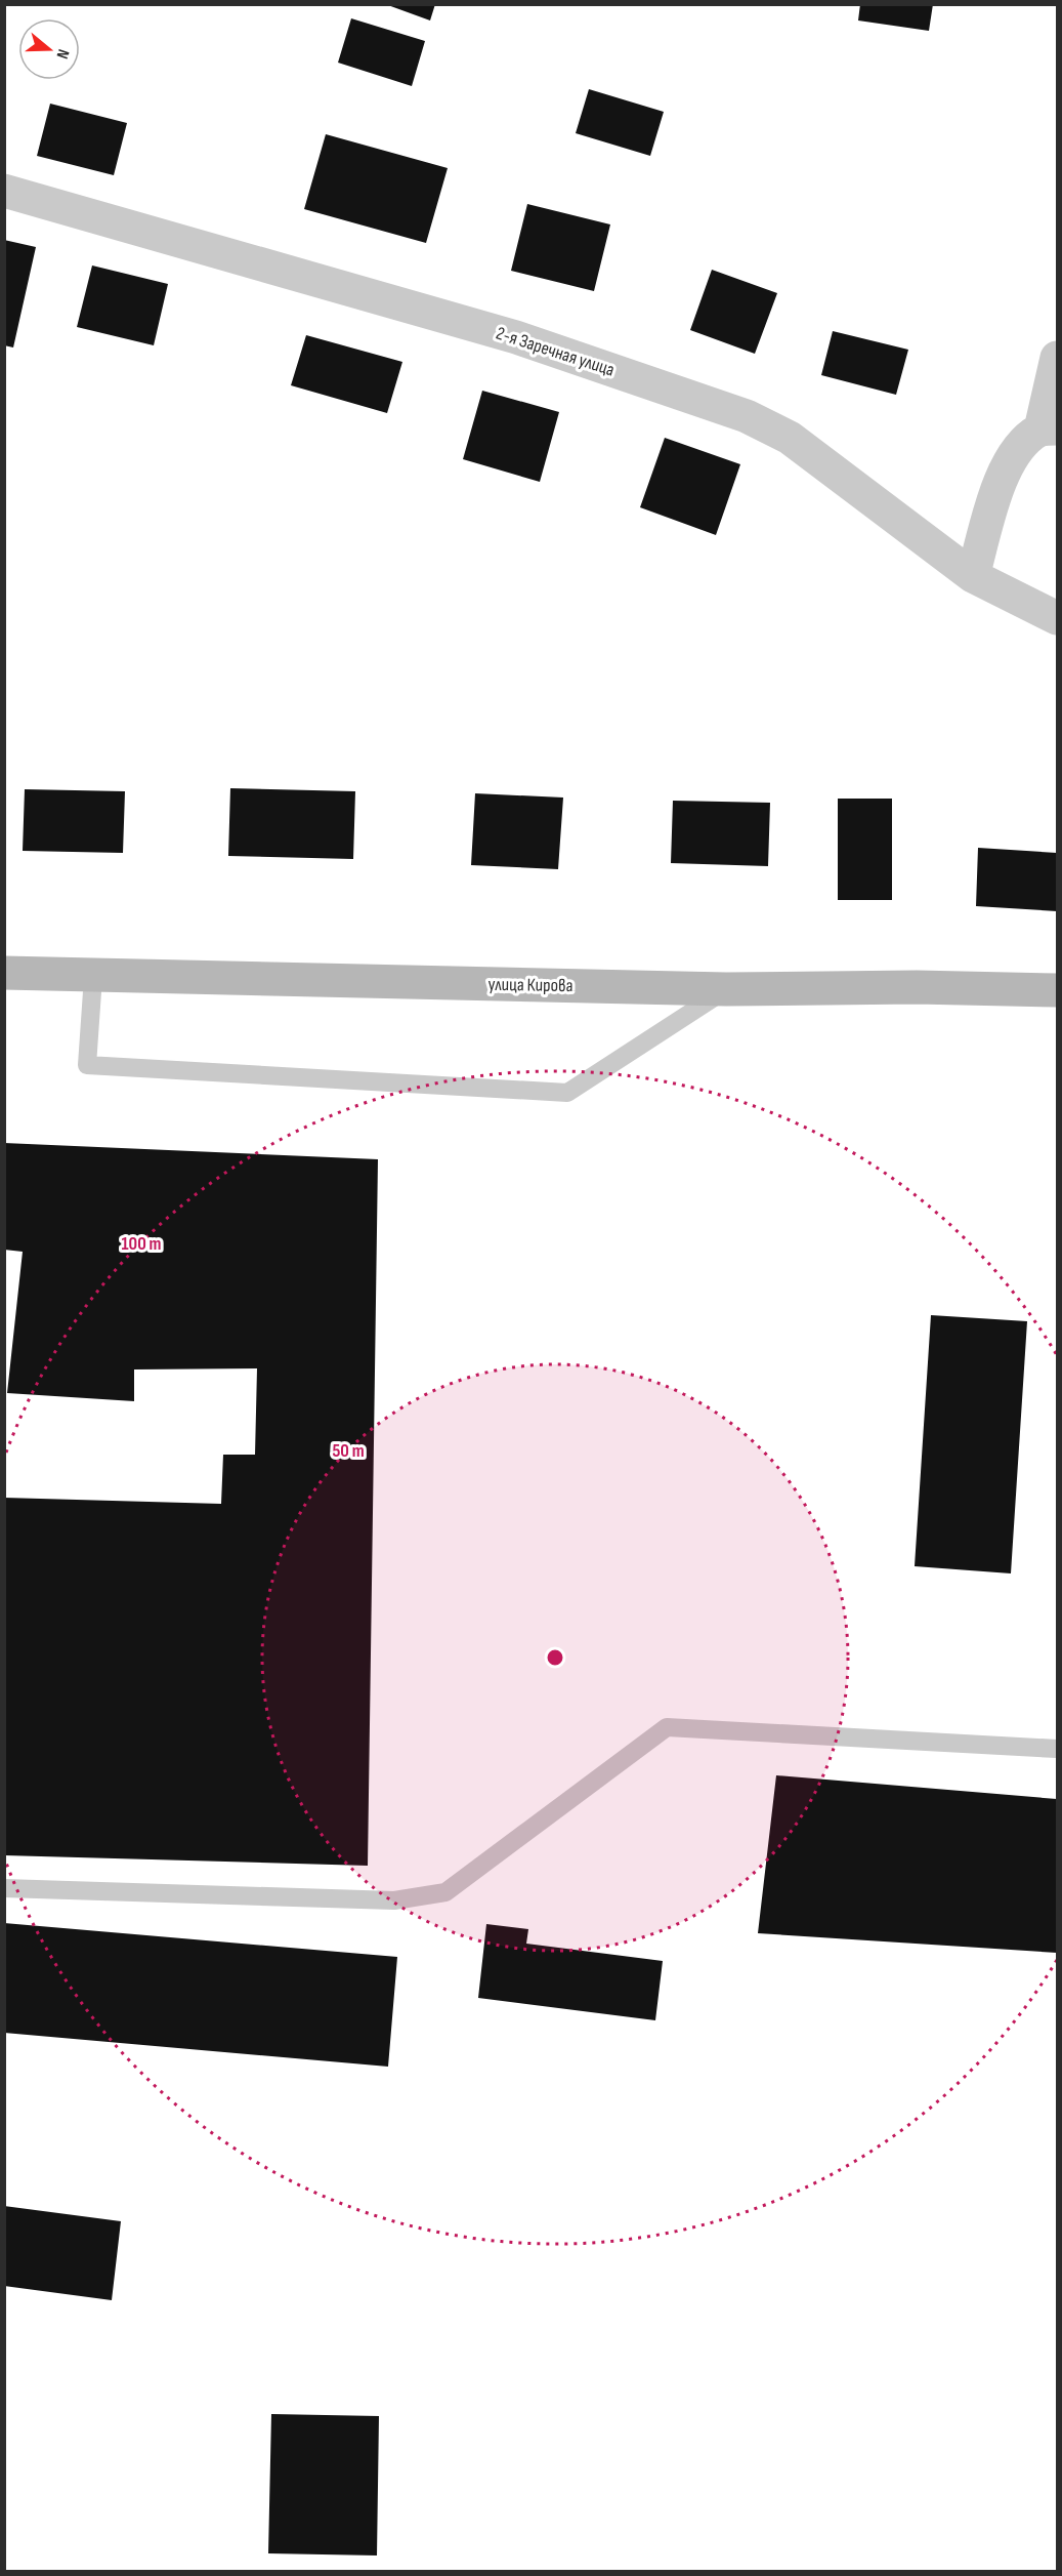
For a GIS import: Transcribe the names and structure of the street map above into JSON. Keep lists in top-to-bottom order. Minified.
{"streets":{"street":["2-я Заречная улица","улица Кирова"]},"north":"right","rings":["100 m","50 m"]}
